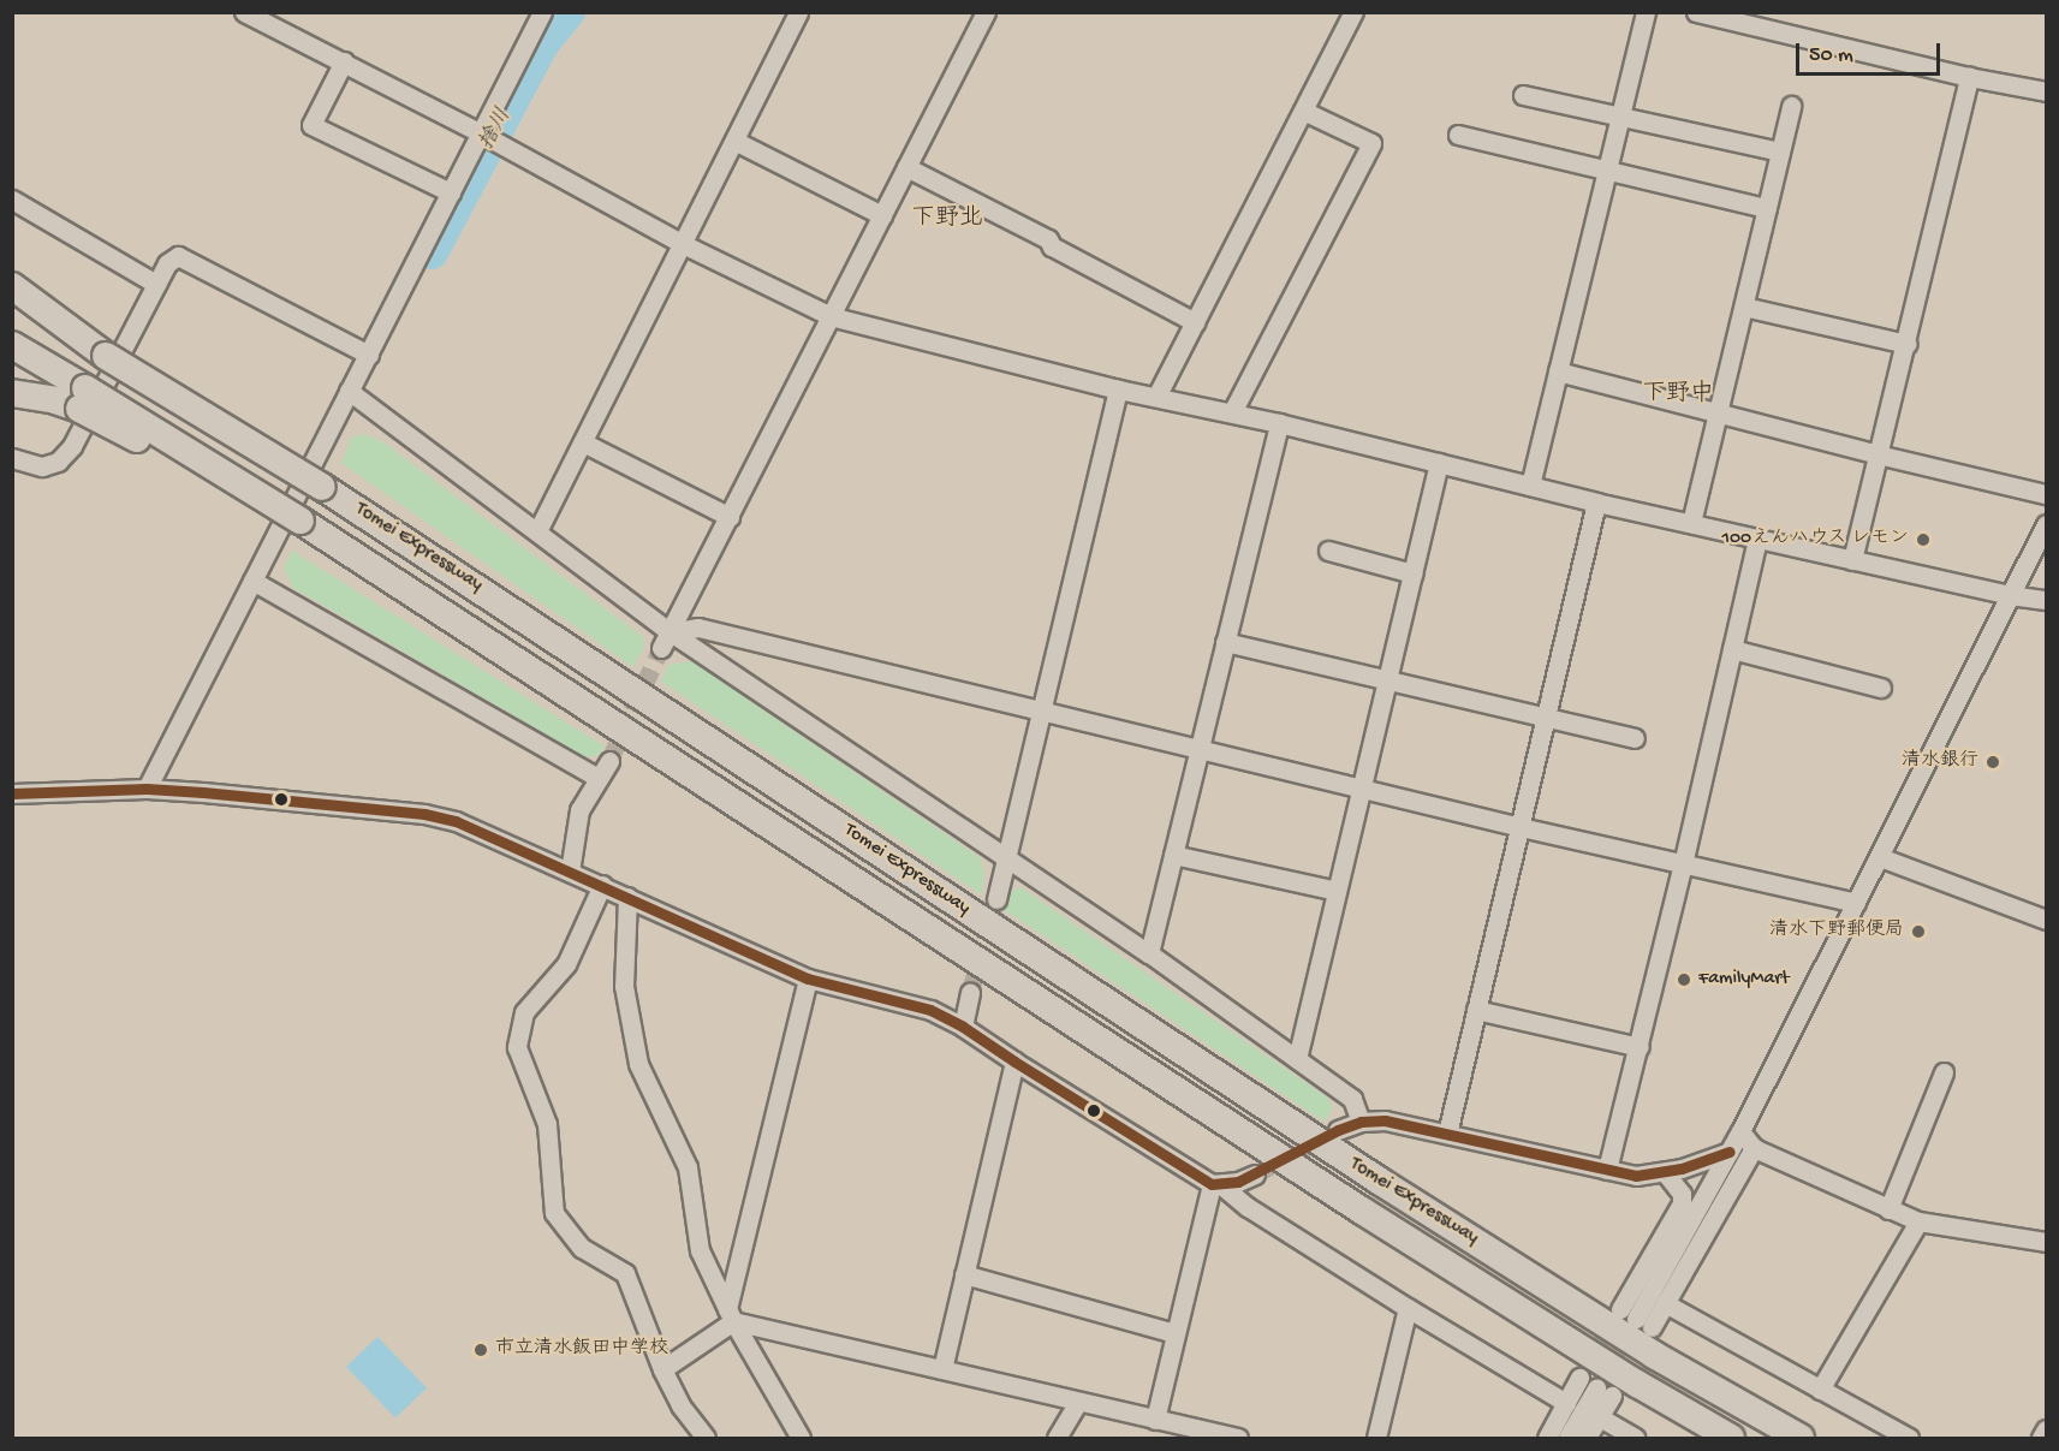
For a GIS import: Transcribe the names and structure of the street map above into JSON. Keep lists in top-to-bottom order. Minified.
{"streets":{"highway":["Tomei Expressway"]},"districts":["下野北","下野中"],"water":["捨川"],"places":["100えんハウス レモン","清水銀行","清水下野郵便局","FamilyMart","市立清水飯田中学校"],"scale_bar":"50 m"}
